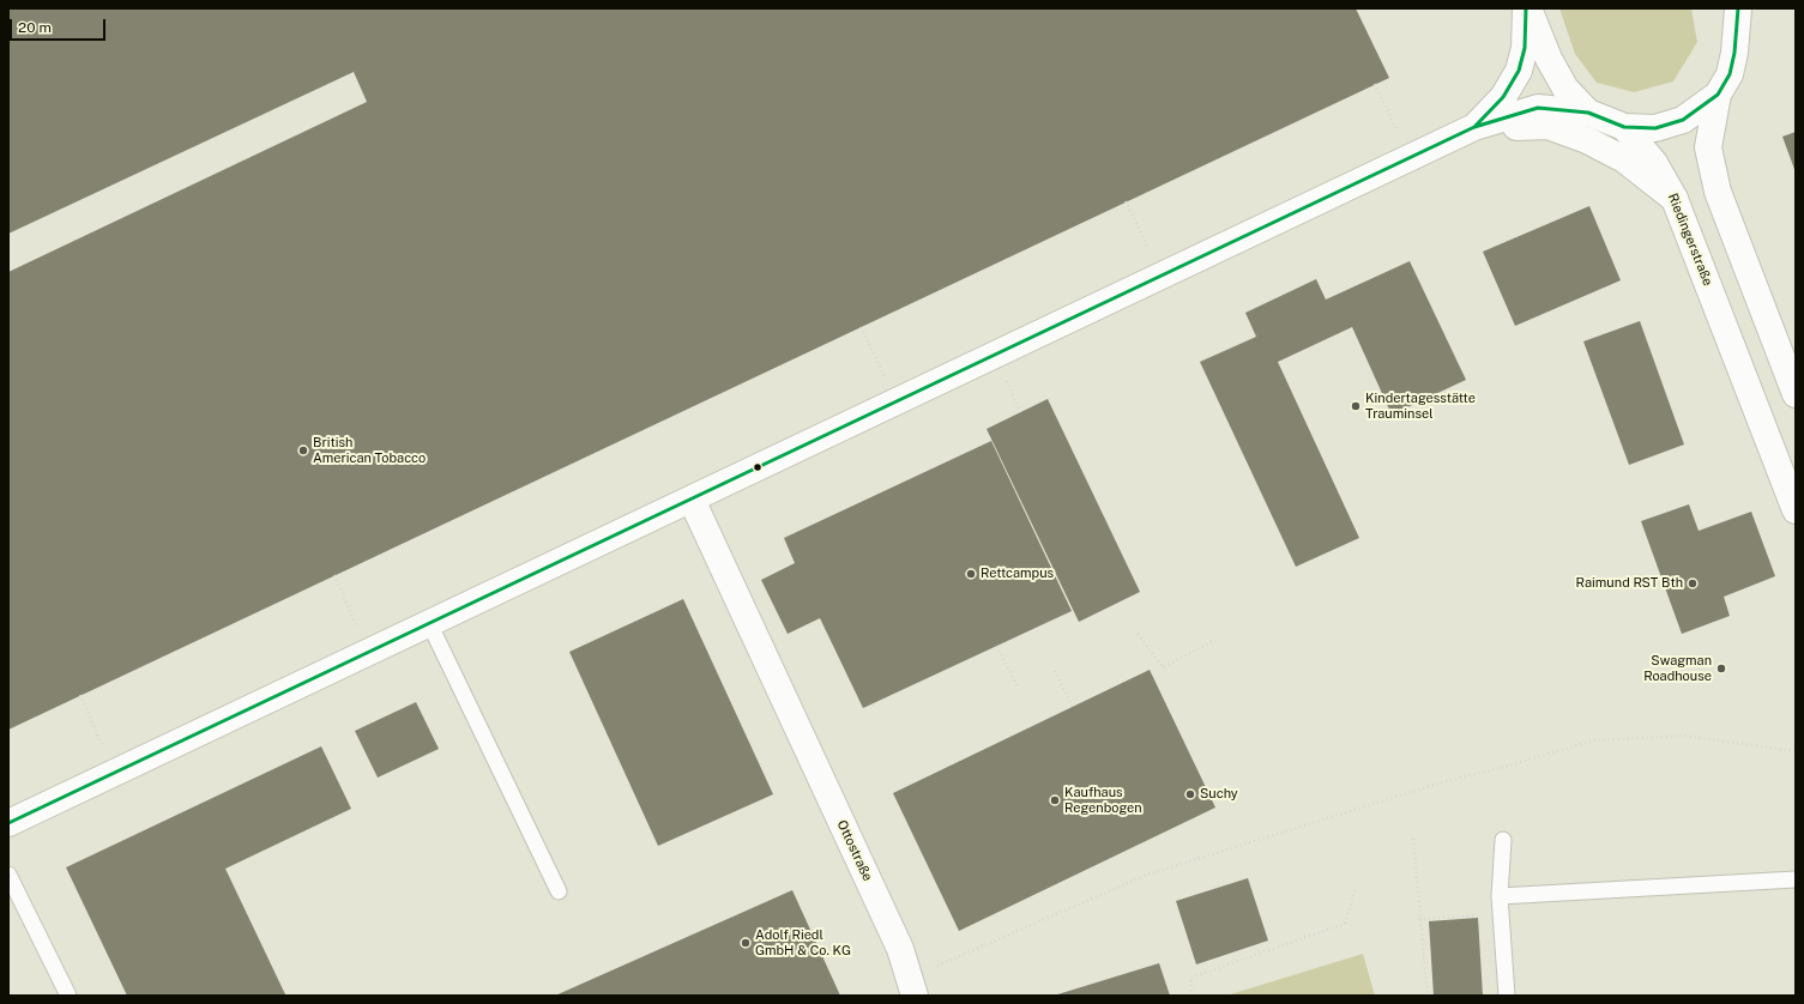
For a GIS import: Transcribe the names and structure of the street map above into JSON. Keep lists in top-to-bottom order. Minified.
{"streets":{"street":["Riedingerstraße","Ottostraße"]},"places":["Kindertagesstätte Trauminsel","British American Tobacco","Rettcampus","Raimund RST Bth","Swagman Roadhouse","Suchy","Kaufhaus Regenbogen","Adolf Riedl GmbH & Co. KG"],"scale_bar":"20 m"}
